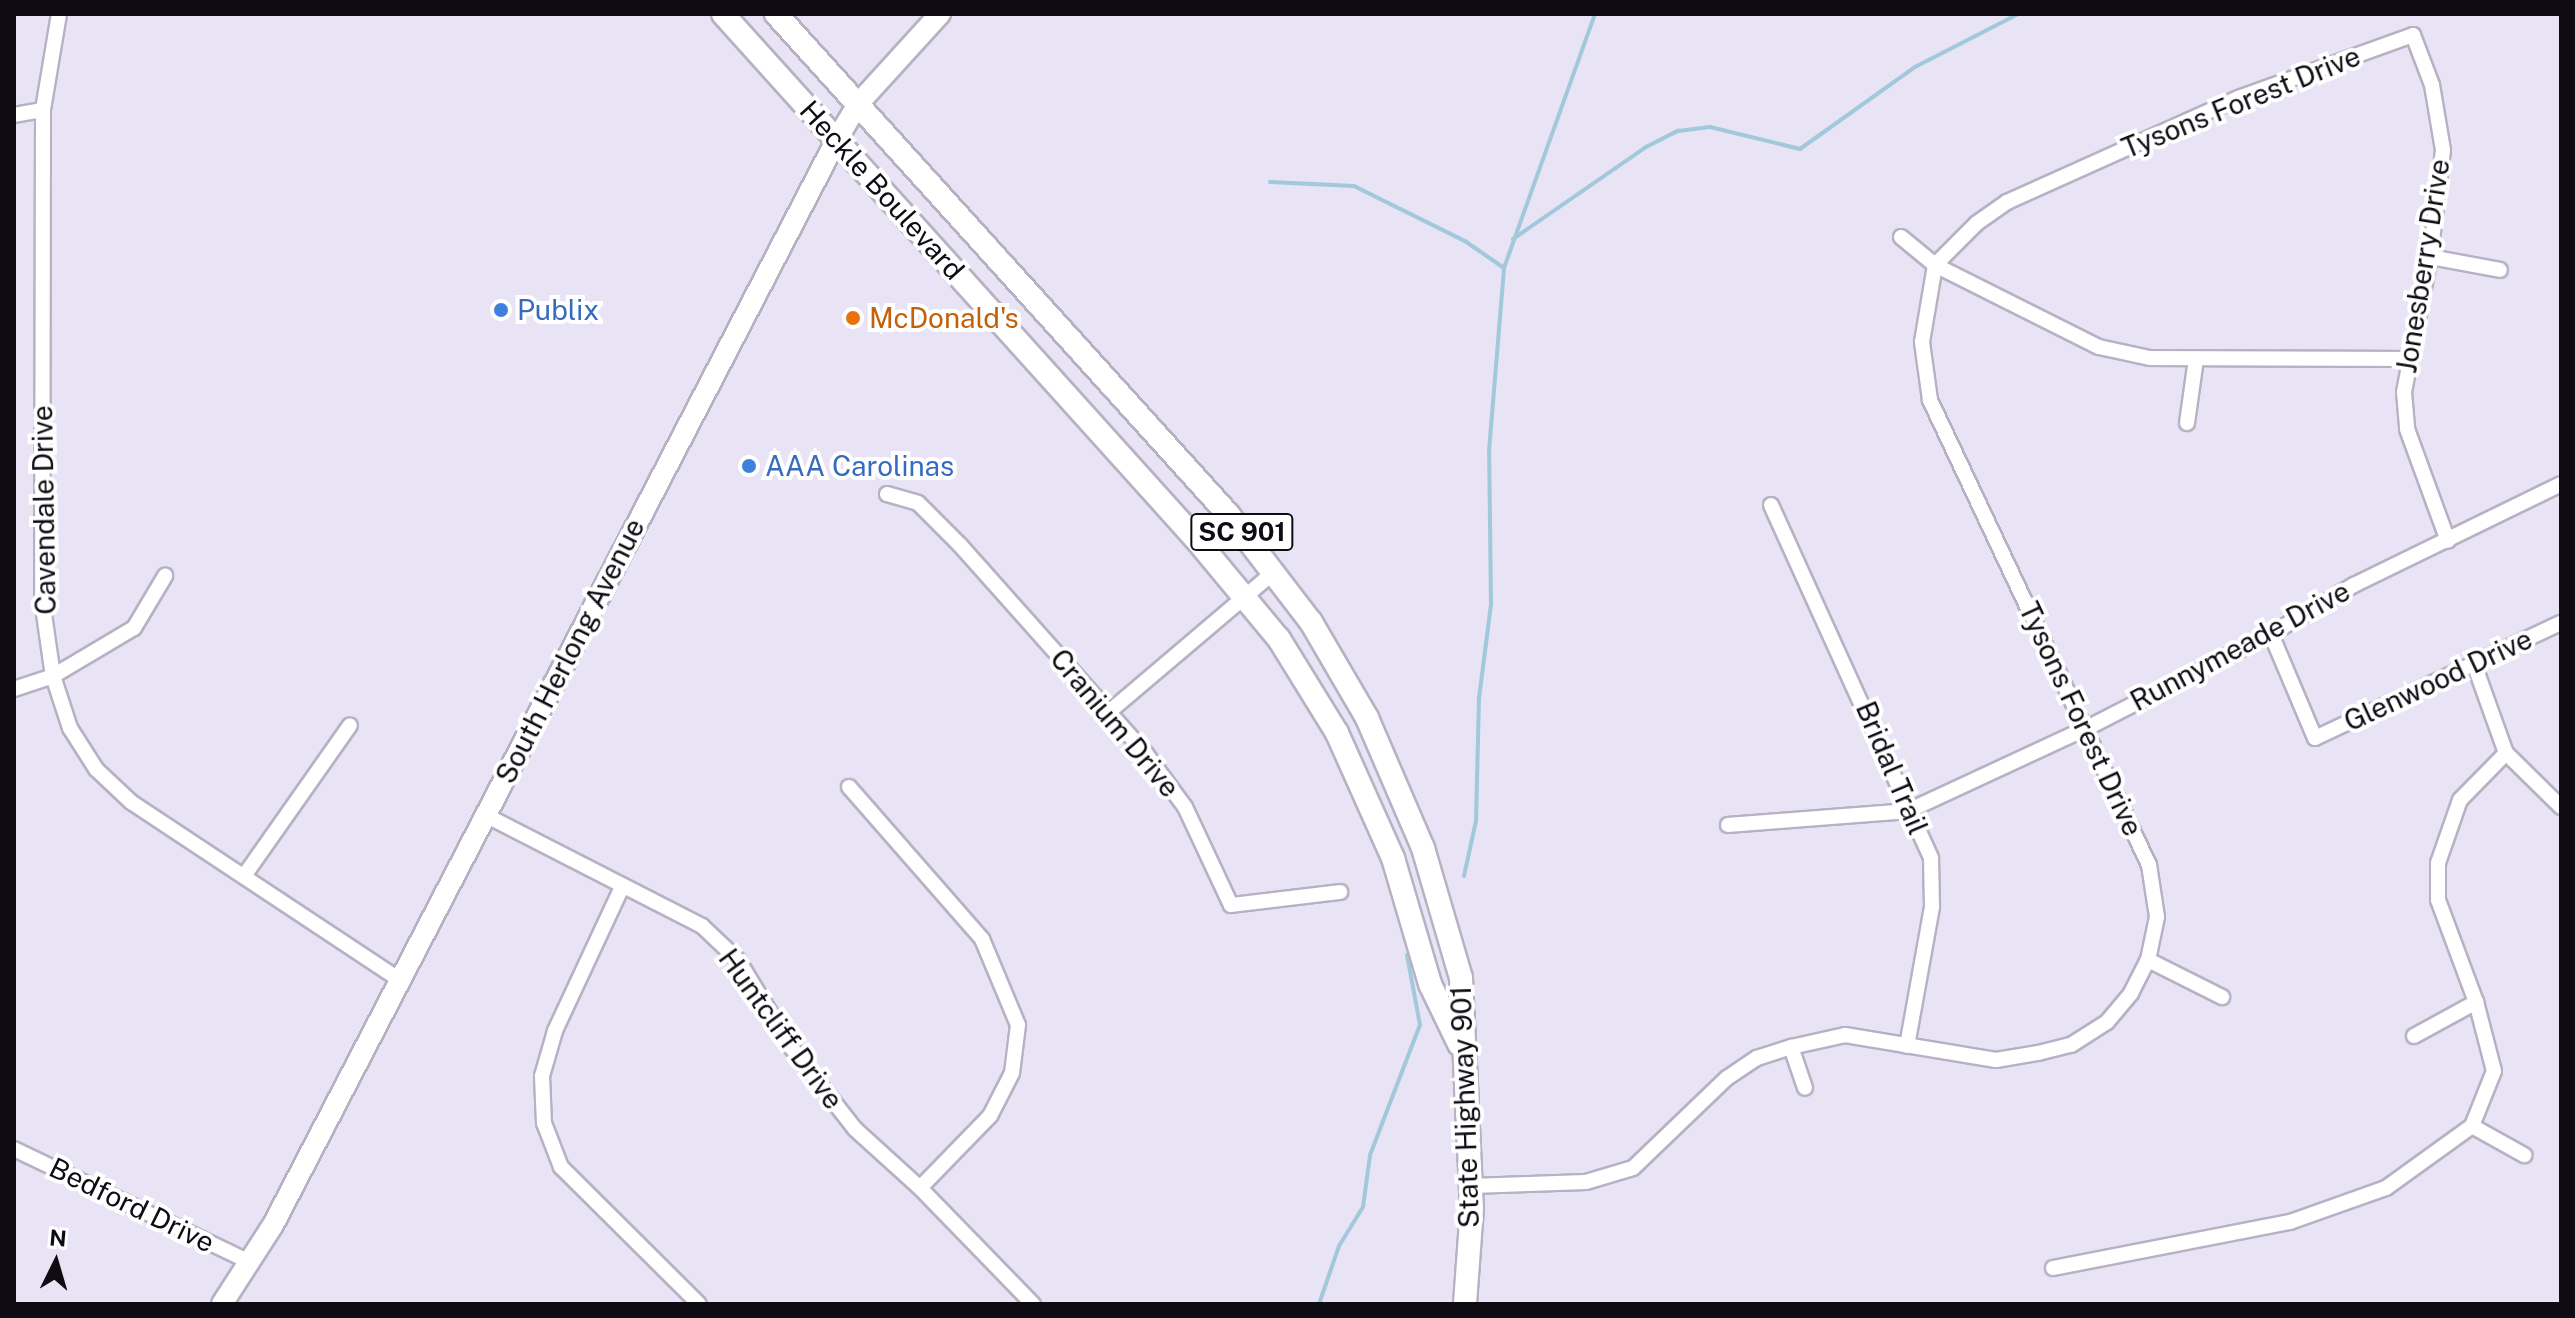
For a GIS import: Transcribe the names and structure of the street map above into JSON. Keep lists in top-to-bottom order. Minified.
{"streets":{"main road":["Heckle Boulevard","SC 901","State Highway 901"],"street":["Tysons Forest Drive","Jonesberry Drive","Cavendale Drive","Runnymeade Drive","South Herlong Avenue","Glenwood Drive","Cranium Drive","Bridal Trail","Huntcliff Drive","Bedford Drive"]},"crossings":[["Tysons Forest Drive","Jonesberry Drive"],["Tysons Forest Drive","Runnymeade Drive"],["Tysons Forest Drive","Bridal Trail"],["Tysons Forest Drive","State Highway 901"],["Heckle Boulevard","South Herlong Avenue"],["Heckle Boulevard","State Highway 901"],["Jonesberry Drive","Runnymeade Drive"],["Cavendale Drive","South Herlong Avenue"],["Runnymeade Drive","Glenwood Drive"],["Runnymeade Drive","Bridal Trail"],["South Herlong Avenue","Huntcliff Drive"],["South Herlong Avenue","State Highway 901"],["South Herlong Avenue","Bedford Drive"]],"places":["Publix","McDonald's","AAA Carolinas"],"north":"top"}
